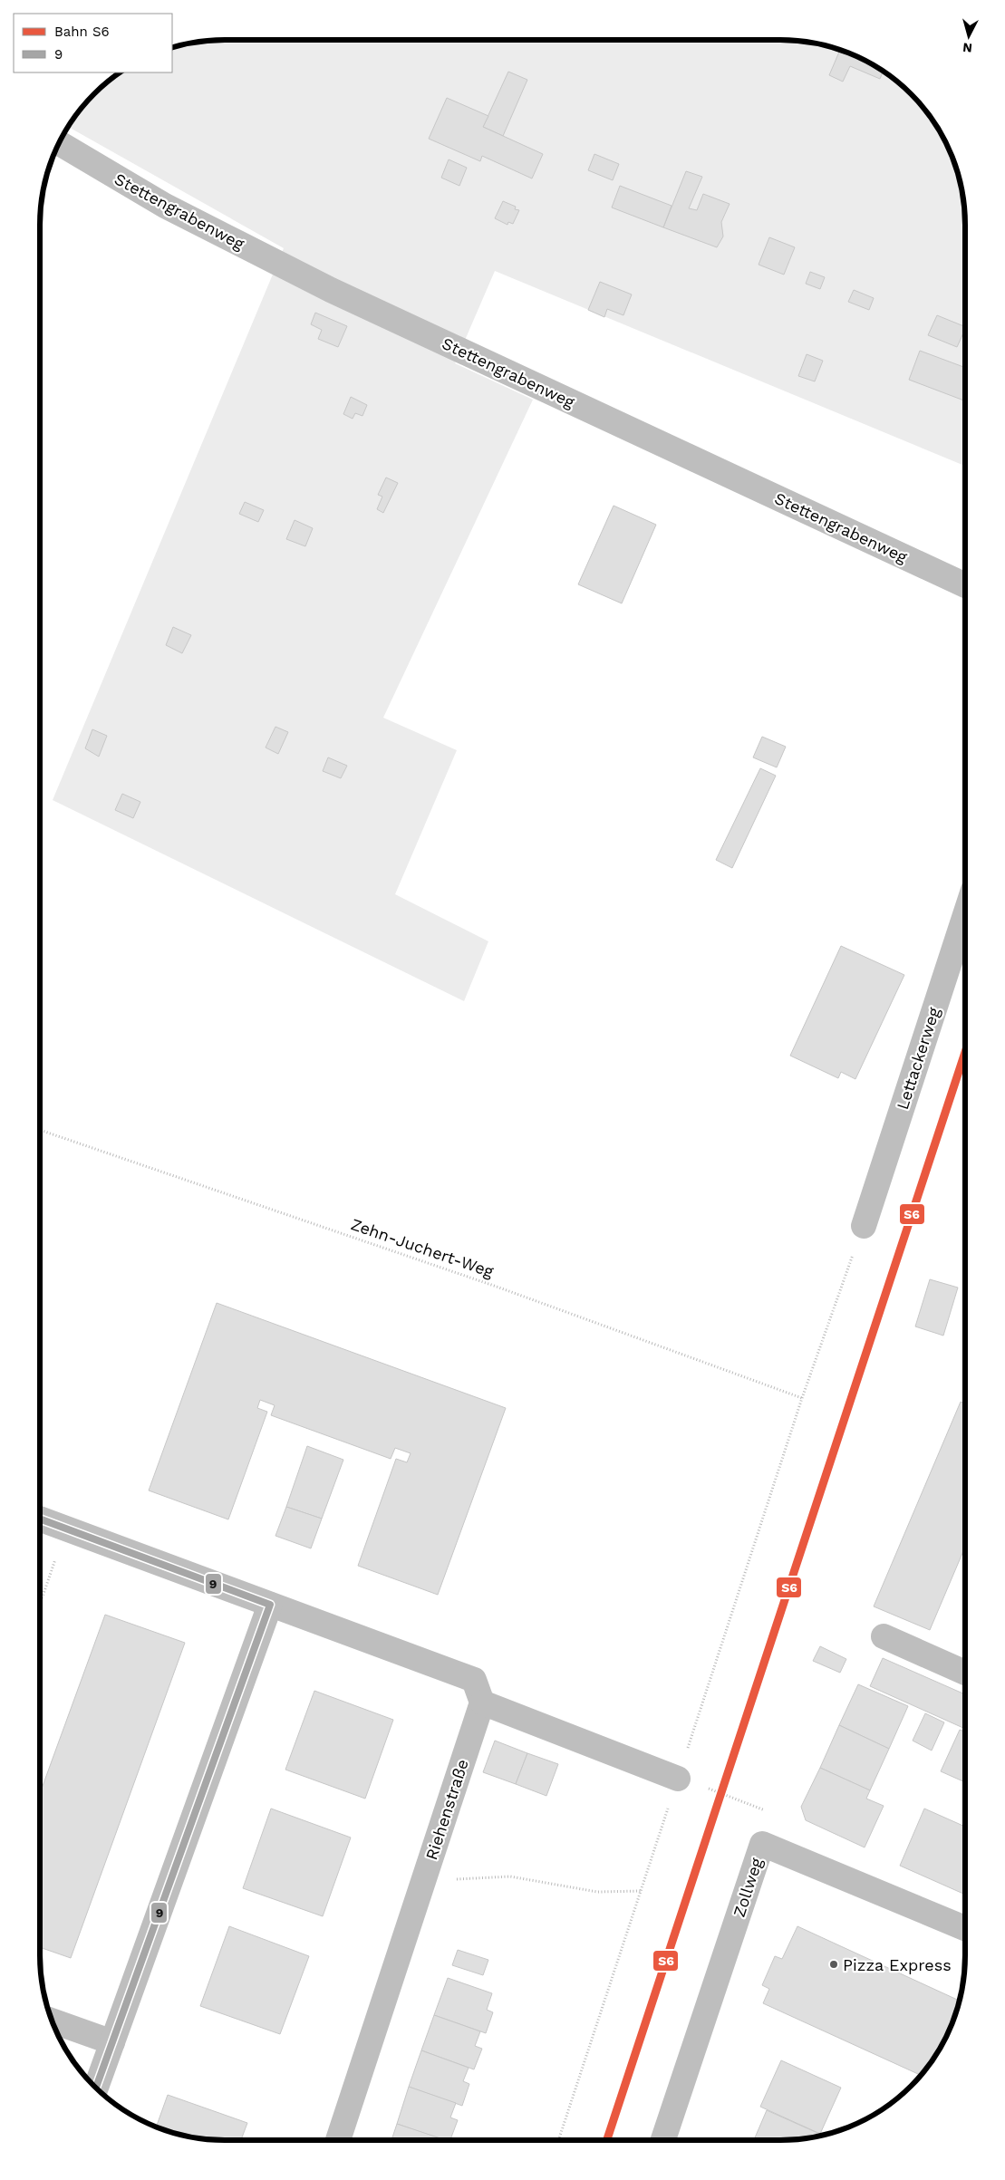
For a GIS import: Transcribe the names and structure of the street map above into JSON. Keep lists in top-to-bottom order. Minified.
{"streets":{"street":["Stettengrabenweg","Lettackerweg","Riehenstraße","Zollweg"],"path":["Zehn-Juchert-Weg"]},"crossings":[["Lettackerweg","Zehn-Juchert-Weg"]],"places":["Pizza Express"],"lines":["rail line S6","transit line 9"],"legend":["Bahn S6","9"],"north":"bottom"}
